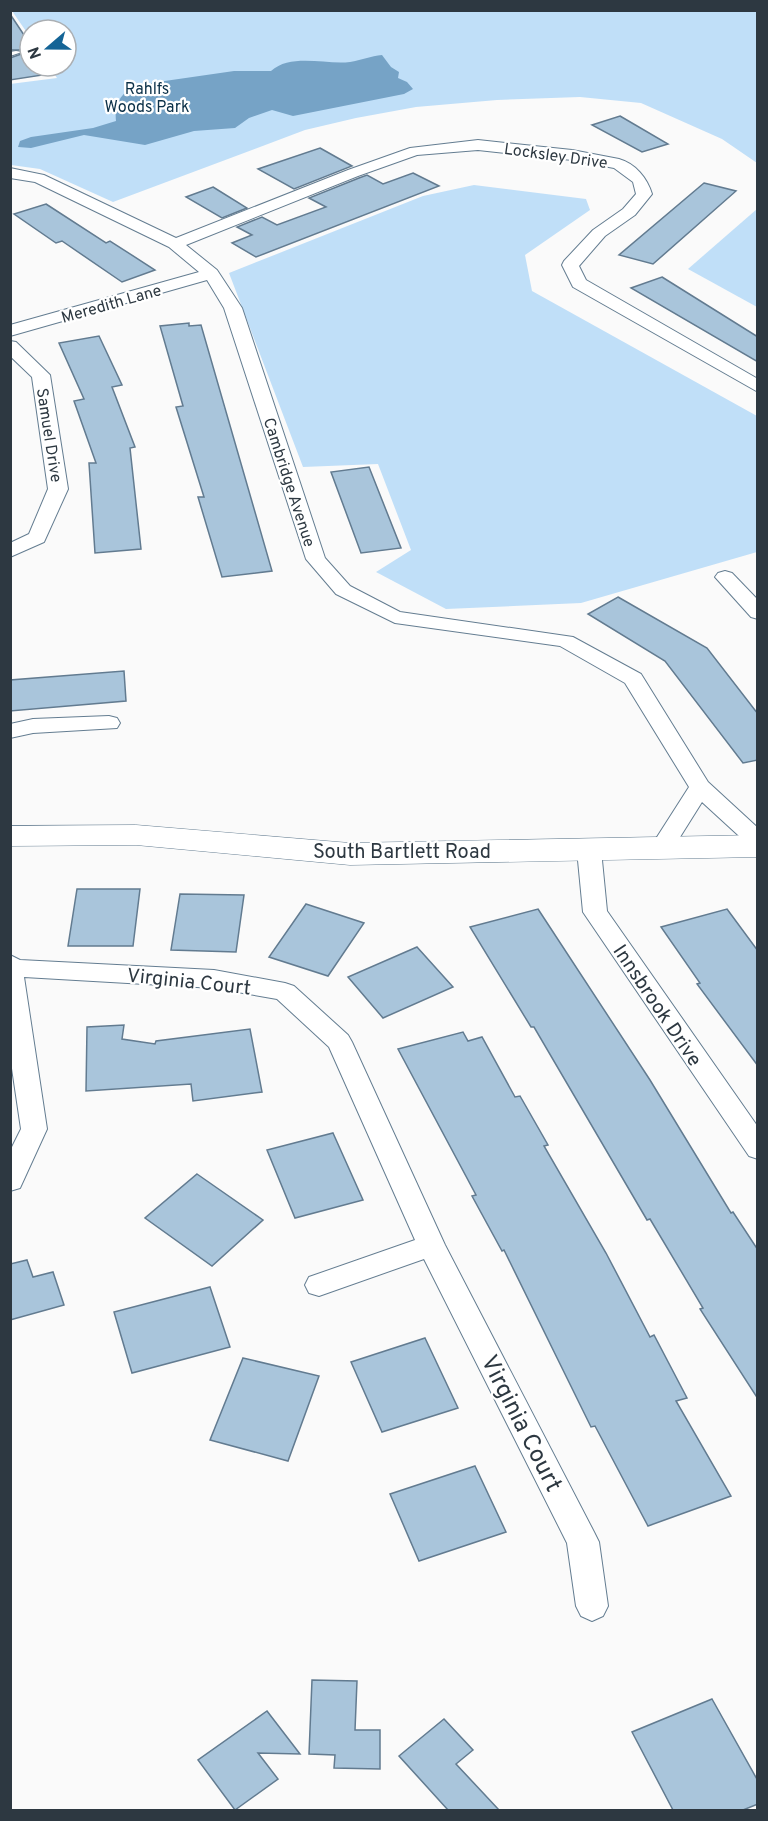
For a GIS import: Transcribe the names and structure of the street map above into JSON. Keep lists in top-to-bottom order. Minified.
{"streets":{"main road":["South Bartlett Road"],"street":["Locksley Drive","Meredith Lane","Samuel Drive","Cambridge Avenue","Virginia Court","Innsbrook Drive"]},"crossings":[["Locksley Drive","Cambridge Avenue"],["Meredith Lane","Cambridge Avenue"],["South Bartlett Road","Innsbrook Drive"]],"parks":["Rahlfs Woods Park"],"north":"left"}
